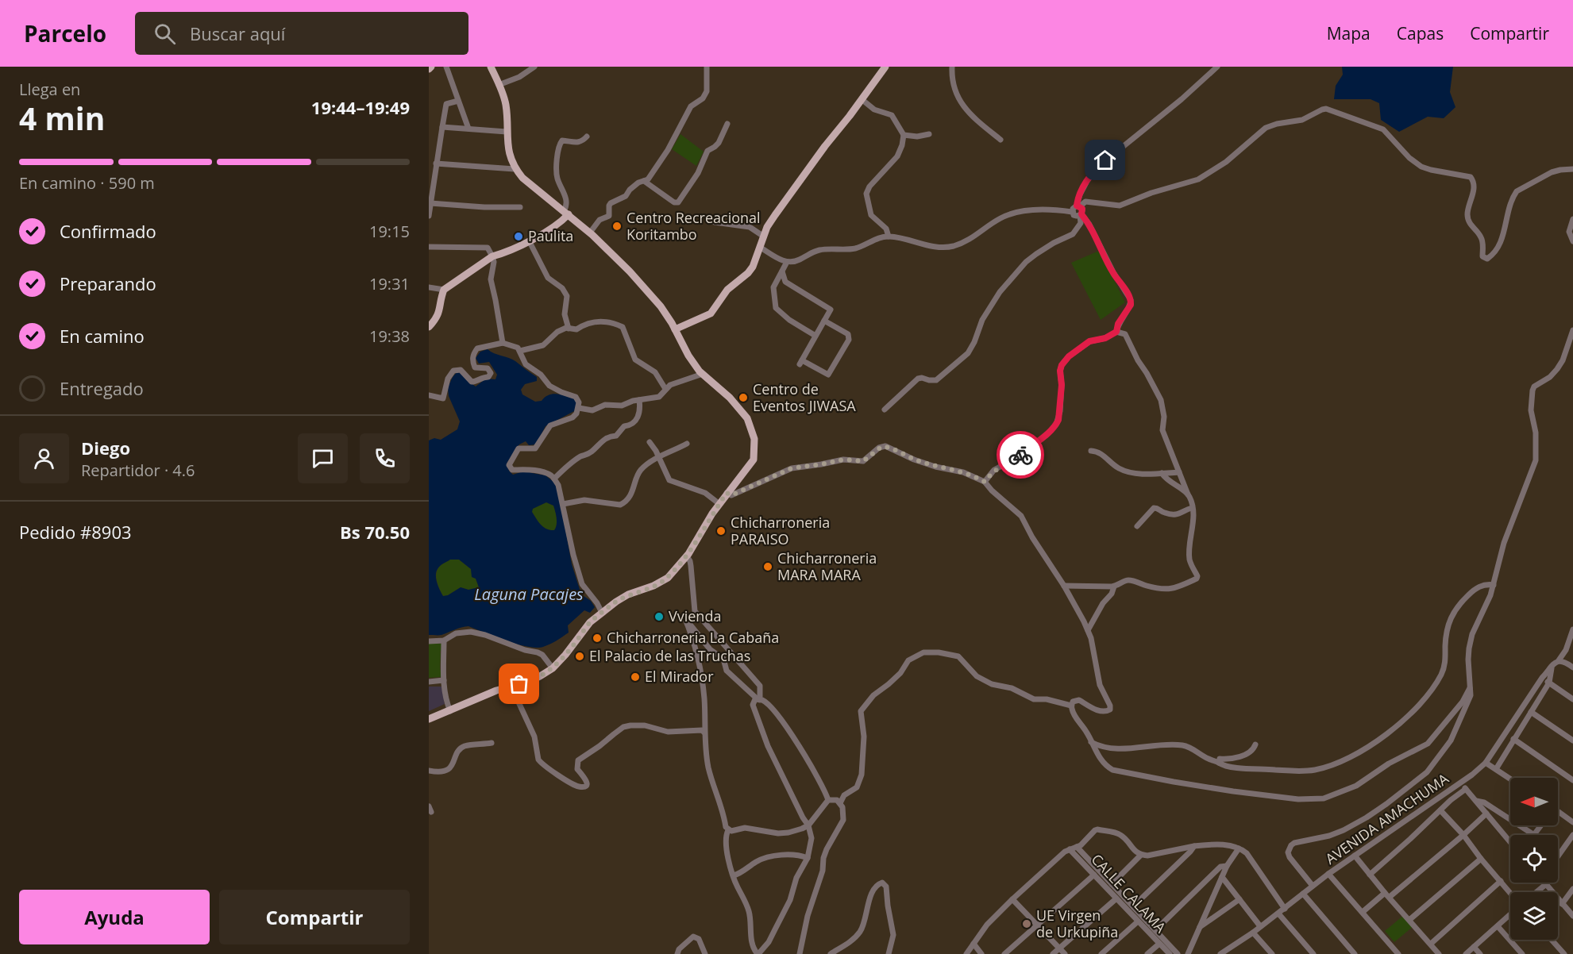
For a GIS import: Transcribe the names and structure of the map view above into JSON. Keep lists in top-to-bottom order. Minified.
{"streets":{"street":["AVENIDA AMACHUMA","CALLE CALAMA"]},"water":["Laguna Pacajes"],"places":["Centro Recreacional Koritambo","Paulita","Centro de Eventos JIWASA","Chicharroneria PARAISO","Chicharroneria MARA MARA","Vvienda","Chicharroneria La Cabaña","El Palacio de las Truchas","El Mirador","UE Virgen de Urkupiña"],"north":"left","page":{"header":"Parcelo","search":"Buscar aquí","nav":["Mapa","Capas","Compartir"],"heading":["4 min","Llega en","19:44–19:49"],"panel":["Diego","Repartidor · 4.6","Pedido #8903","Bs 70.50"],"bar":"En camino · 590 m","list":[["Confirmado","19:15"],["Preparando","19:31"],["En camino","19:38"],"Entregado"],"buttons":["Ayuda","Compartir"]}}
